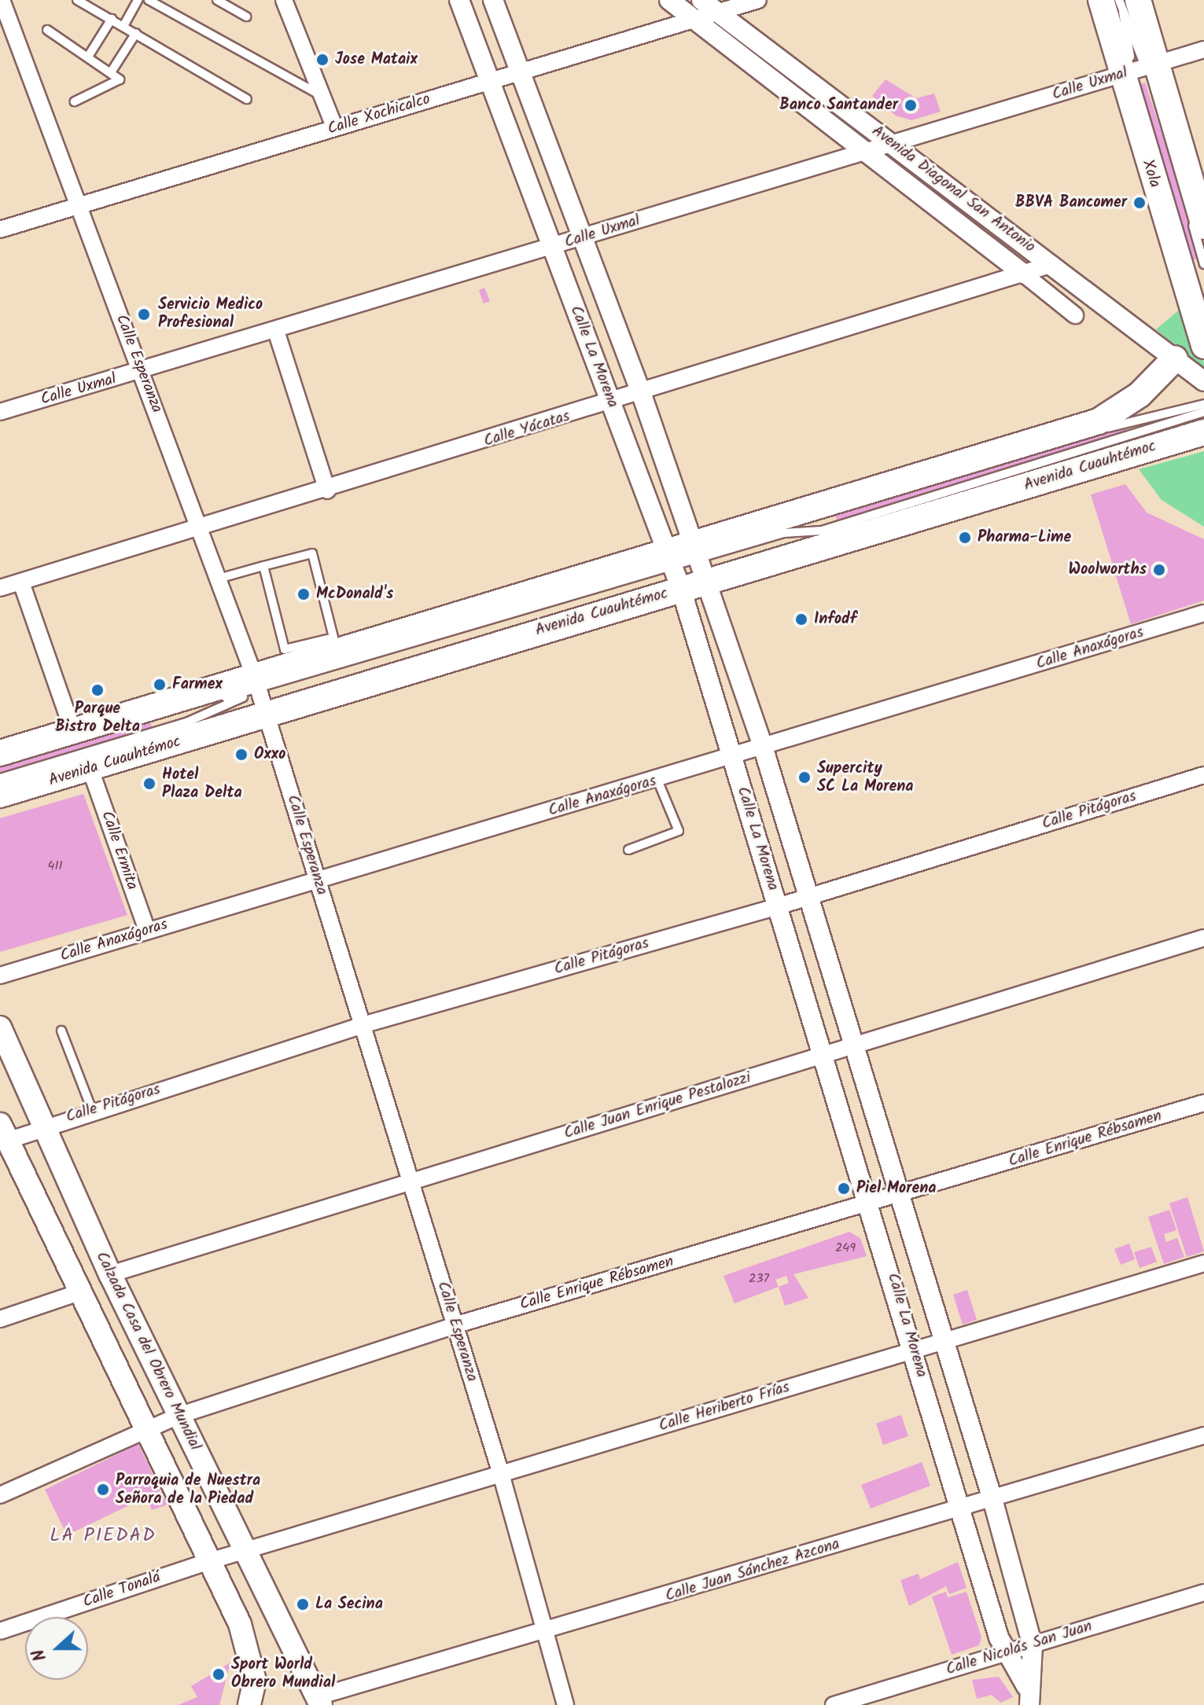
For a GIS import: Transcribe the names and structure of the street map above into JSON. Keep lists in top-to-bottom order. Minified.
{"streets":{"main road":["Xola","Avenida Cuauhtémoc","Calzada Casa del Obrero Mundial"],"street":["Calle Uxmal","Calle Xochicalco","Avenida Diagonal San Antonio","Calle La Morena","Calle Esperanza","Calle Yácatas","Calle Anaxágoras","Calle Pitágoras","Calle Ermita","Calle Juan Enrique Pestalozzi","Calle Enrique Rébsamen","Calle Heriberto Frías","Calle Juan Sánchez Azcona","Calle Tonalá","Calle Nicolás San Juan"]},"crossings":[["Calle Uxmal","Xola"],["Calle Uxmal","Avenida Diagonal San Antonio"],["Calle Uxmal","Calle La Morena"],["Calle Uxmal","Calle Esperanza"],["Calle Xochicalco","Avenida Diagonal San Antonio"],["Calle Xochicalco","Calle La Morena"],["Calle Xochicalco","Calle Esperanza"],["Avenida Diagonal San Antonio","Calle Yácatas"],["Avenida Diagonal San Antonio","Avenida Cuauhtémoc"],["Calle La Morena","Calle Yácatas"],["Calle La Morena","Avenida Cuauhtémoc"],["Calle La Morena","Calle Anaxágoras"],["Calle La Morena","Calle Pitágoras"],["Calle La Morena","Calle Juan Enrique Pestalozzi"],["Calle La Morena","Calle Enrique Rébsamen"],["Calle La Morena","Calle Heriberto Frías"],["Calle La Morena","Calle Juan Sánchez Azcona"],["Calle La Morena","Calle Nicolás San Juan"],["Calle Esperanza","Calle Yácatas"],["Calle Esperanza","Avenida Cuauhtémoc"],["Calle Esperanza","Calle Anaxágoras"],["Calle Esperanza","Calle Pitágoras"],["Calle Esperanza","Calle Juan Enrique Pestalozzi"],["Calle Esperanza","Calle Enrique Rébsamen"],["Calle Esperanza","Calle Heriberto Frías"],["Calle Esperanza","Calle Juan Sánchez Azcona"],["Avenida Cuauhtémoc","Calle Ermita"],["Calle Anaxágoras","Calle Ermita"],["Calle Pitágoras","Calzada Casa del Obrero Mundial"],["Calle Juan Enrique Pestalozzi","Calzada Casa del Obrero Mundial"],["Calle Enrique Rébsamen","Calzada Casa del Obrero Mundial"],["Calzada Casa del Obrero Mundial","Calle Heriberto Frías"],["Calzada Casa del Obrero Mundial","Calle Juan Sánchez Azcona"],["Calzada Casa del Obrero Mundial","Calle Tonalá"],["Calle Heriberto Frías","Calle Tonalá"]],"districts":["LA PIEDAD"],"places":["Jose Mataix","Banco Santander","BBVA Bancomer","Servicio Medico Profesional","Pharma-Lime","Woolworths","McDonald's","Infodf","Farmex","Parque Bistro Delta","Oxxo","Supercity SC La Morena","Hotel Plaza Delta","Piel Morena","Parroquia de Nuestra Señora de la Piedad","La Secina","Sport World Obrero Mundial"],"house_numbers":["411","249","237"],"north":"left"}
